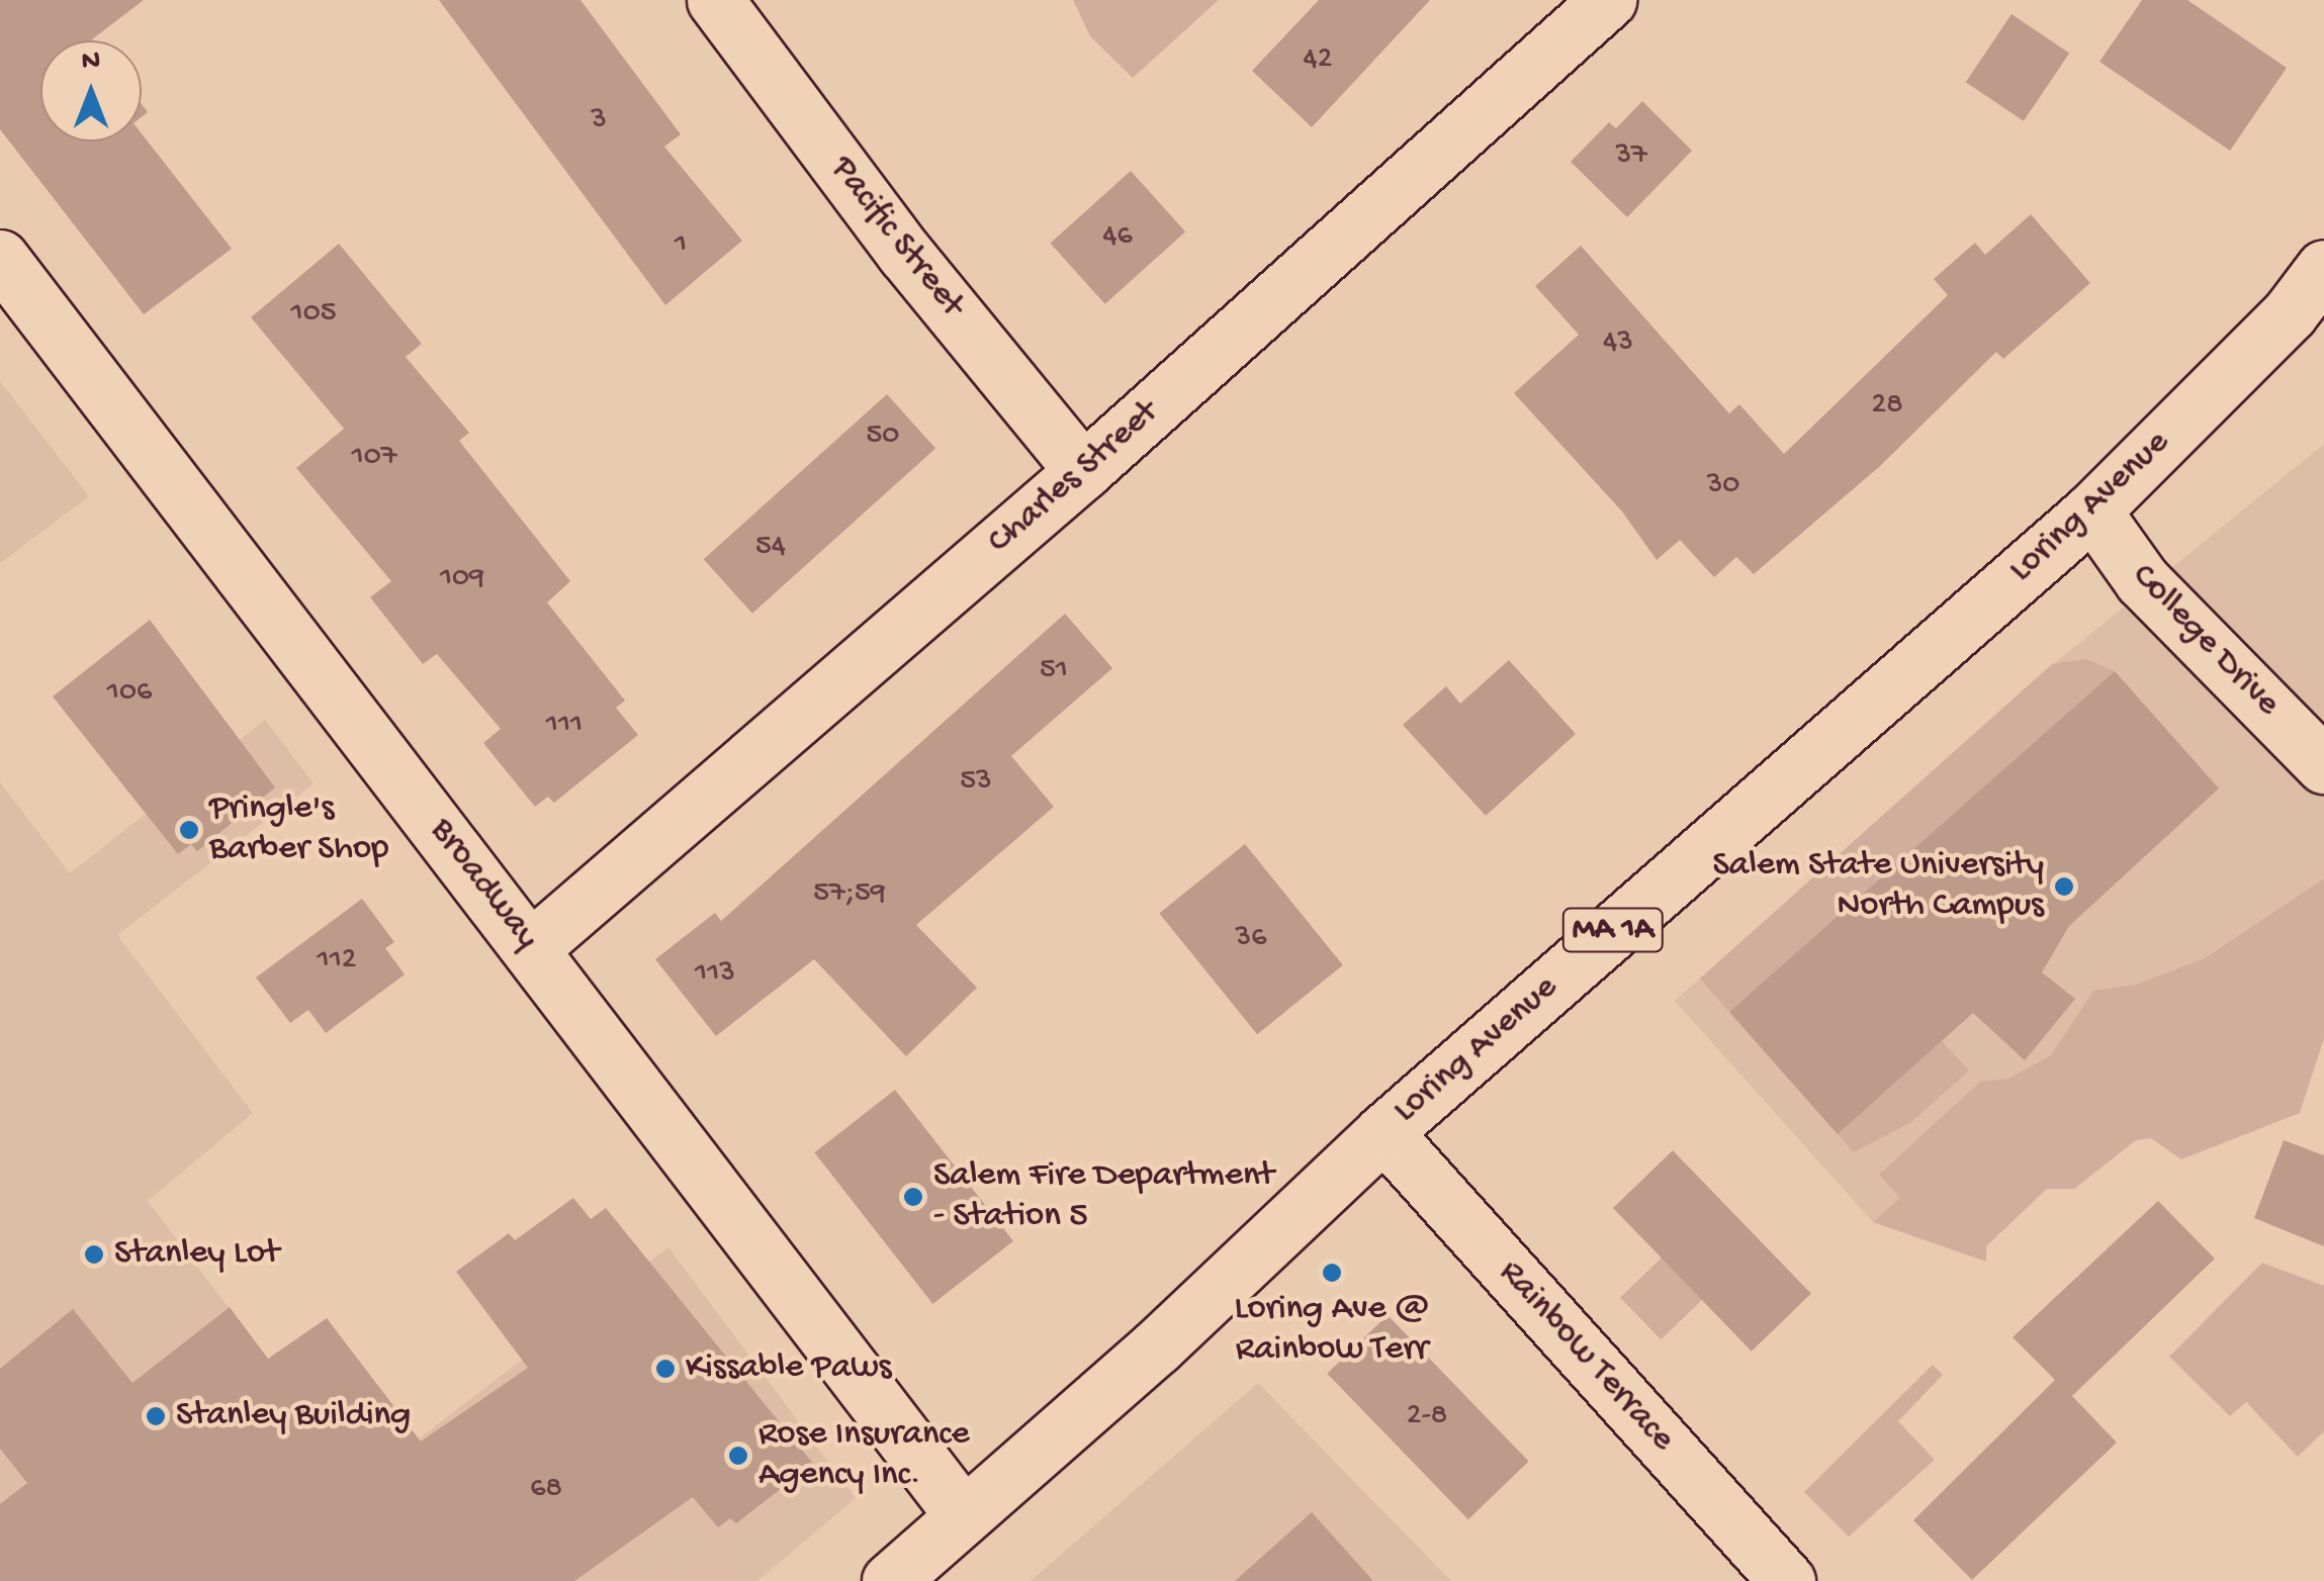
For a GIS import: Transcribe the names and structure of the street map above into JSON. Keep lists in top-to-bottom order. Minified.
{"streets":{"main road":["Pacific Street","Charles Street","Loring Avenue","College Drive","Broadway","MA 1A","Rainbow Terrace"]},"crossings":[["Pacific Street","Charles Street"],["Charles Street","Broadway"],["Loring Avenue","College Drive"],["Loring Avenue","Broadway"],["Loring Avenue","Rainbow Terrace"]],"places":["Pringle's Barber Shop","Salem State University North Campus","Salem Fire Department - Station 5","Stanley Lot","Loring Ave @ Rainbow Terr","Kissable Paws","Stanley Building","Rose Insurance Agency Inc."],"house_numbers":["42","3","37","46","1","105","43","28","50","107","30","54","109","51","106","111","53","57;59","36","112","113","2-8","68"],"north":"top"}
